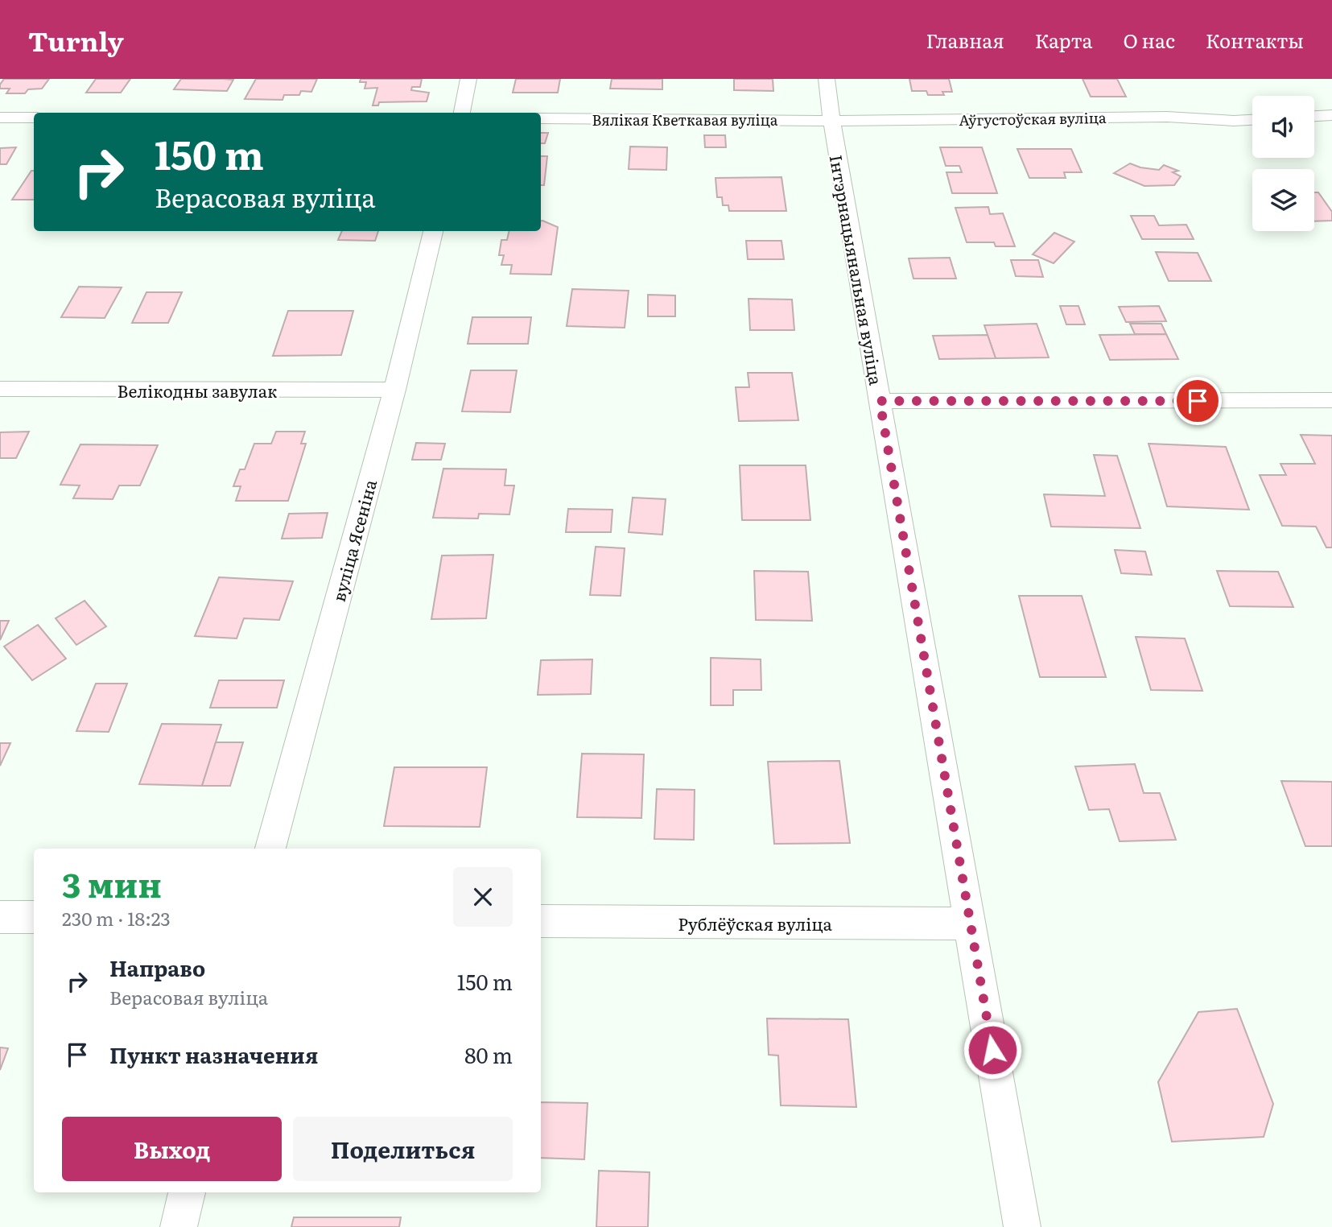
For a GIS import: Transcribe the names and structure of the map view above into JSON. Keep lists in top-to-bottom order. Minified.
{"streets":{"street":["Аўгустоўская вуліца","Вялікая Кветкавая вуліца","Інтэрнацыянальная вуліца","Велікодны завулак","вуліца Ясеніна","Рублёўская вуліца"]},"crossings":[["Аўгустоўская вуліца","Вялікая Кветкавая вуліца"],["Аўгустоўская вуліца","Інтэрнацыянальная вуліца"],["Вялікая Кветкавая вуліца","Інтэрнацыянальная вуліца"],["Інтэрнацыянальная вуліца","Рублёўская вуліца"],["Велікодны завулак","вуліца Ясеніна"]],"page":{"header":"Turnly","nav":["Главная","Карта","О нас","Контакты"],"turn":["150 m","Верасовая вуліца"],"heading":["3 мин","230 m · 18:23"],"list":[{"name":"Направо","note":"Верасовая вуліца","value":"150 m"},{"name":"Пункт назначения","value":"80 m"}],"buttons":["Выход","Поделиться"]}}
